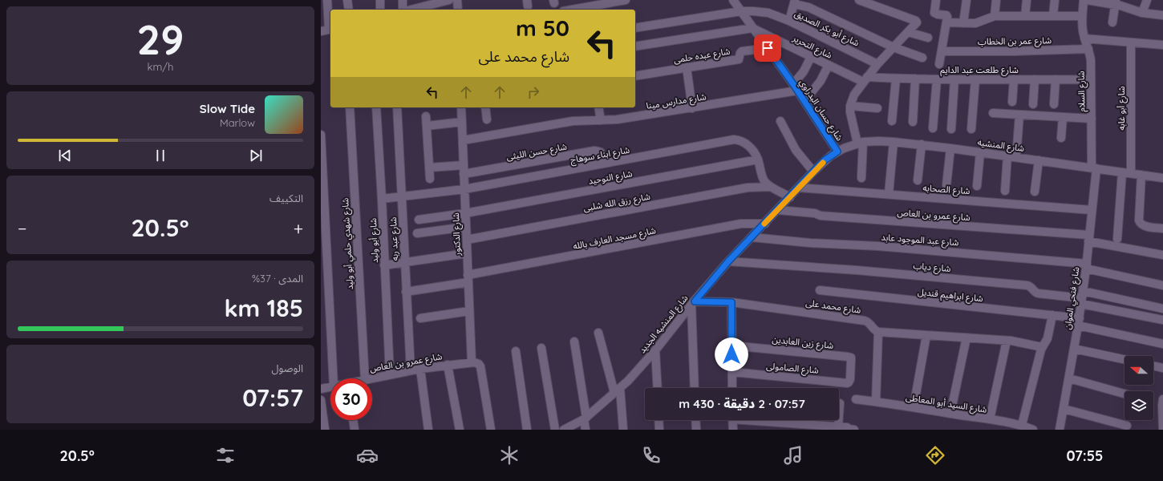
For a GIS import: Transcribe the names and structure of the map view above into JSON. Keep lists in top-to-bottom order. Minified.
{"streets":{"street":["شارع أبو بكر الصديق","شارع عمر بن الخطاب","شارع التحرير","شارع عبده حلمى","شارع طلعت عبد الدايم","شارع السلام","شارع مدارس مينا","شارع أبو غابه","شارع حسان البدراوي","شارع المنشيه","شارع حسن الليثى","شارع ابناء سوهاج","شارع التوحيد","شارع الصحابه","شارع رزق الله شلبى","شارع عمرو بن العاص","شارع الدكتور","شارع مسجد العارف بالله","شارع عبد ربه","شارع عبد الموجود عابد","شارع أبو وليد","شارع شهدي حلمي أبو وليد","شارع دياب","شارع ابراهيم قنديل","شارع فتحي الموان","شارع محمد على","شارع المنشيه الجديد","شارع زين العابدين","شارع الصامولى","شارع السيد أبو المعاطى"]},"crossings":[["شارع أبو بكر الصديق","شارع حسان البدراوي"],["شارع عمر بن الخطاب","شارع السلام"],["شارع التحرير","شارع طلعت عبد الدايم"],["شارع التحرير","شارع حسان البدراوي"],["شارع عبده حلمى","شارع حسان البدراوي"],["شارع طلعت عبد الدايم","شارع السلام"],["شارع السلام","شارع المنشيه"],["شارع السلام","شارع فتحي الموان"],["شارع مدارس مينا","شارع حسان البدراوي"],["شارع مدارس مينا","شارع الدكتور"],["شارع أبو غابه","شارع المنشيه"],["شارع حسان البدراوي","شارع المنشيه"],["شارع حسان البدراوي","شارع المنشيه الجديد"],["شارع المنشيه","شارع فتحي الموان"],["شارع المنشيه","شارع المنشيه الجديد"],["شارع حسن الليثى","شارع ابناء سوهاج"],["شارع حسن الليثى","شارع الدكتور"],["شارع ابناء سوهاج","شارع التوحيد"],["شارع ابناء سوهاج","شارع الدكتور"],["شارع ابناء سوهاج","شارع عبد ربه"],["شارع ابناء سوهاج","شارع أبو وليد"],["شارع التوحيد","شارع الدكتور"],["شارع الصحابه","شارع فتحي الموان"],["شارع الصحابه","شارع المنشيه الجديد"],["شارع رزق الله شلبى","شارع الدكتور"],["شارع عمرو بن العاص","شارع الدكتور"],["شارع عمرو بن العاص","شارع عبد ربه"],["شارع عمرو بن العاص","شارع أبو وليد"],["شارع عمرو بن العاص","شارع فتحي الموان"],["شارع عمرو بن العاص","شارع المنشيه الجديد"],["شارع الدكتور","شارع مسجد العارف بالله"],["شارع مسجد العارف بالله","شارع عبد ربه"],["شارع مسجد العارف بالله","شارع المنشيه الجديد"],["شارع عبد الموجود عابد","شارع فتحي الموان"],["شارع عبد الموجود عابد","شارع المنشيه الجديد"],["شارع دياب","شارع فتحي الموان"],["شارع دياب","شارع المنشيه الجديد"],["شارع ابراهيم قنديل","شارع فتحي الموان"],["شارع محمد على","شارع المنشيه الجديد"],["شارع زين العابدين","شارع الصامولى"]],"north":"left","page":{"tile":[["29","km/h"],"التكييف",["المدى · 37%","185 km"],["الوصول","07:57"]],"turn":["50 m","شارع محمد على"],"song":["Slow Tide","Marlow"],"heat":["−","20.5°","+"],"limit":"30","trip":"07:57 · 2 دقيقة · 430 m","tabs":["07:55","20.5°"]}}
